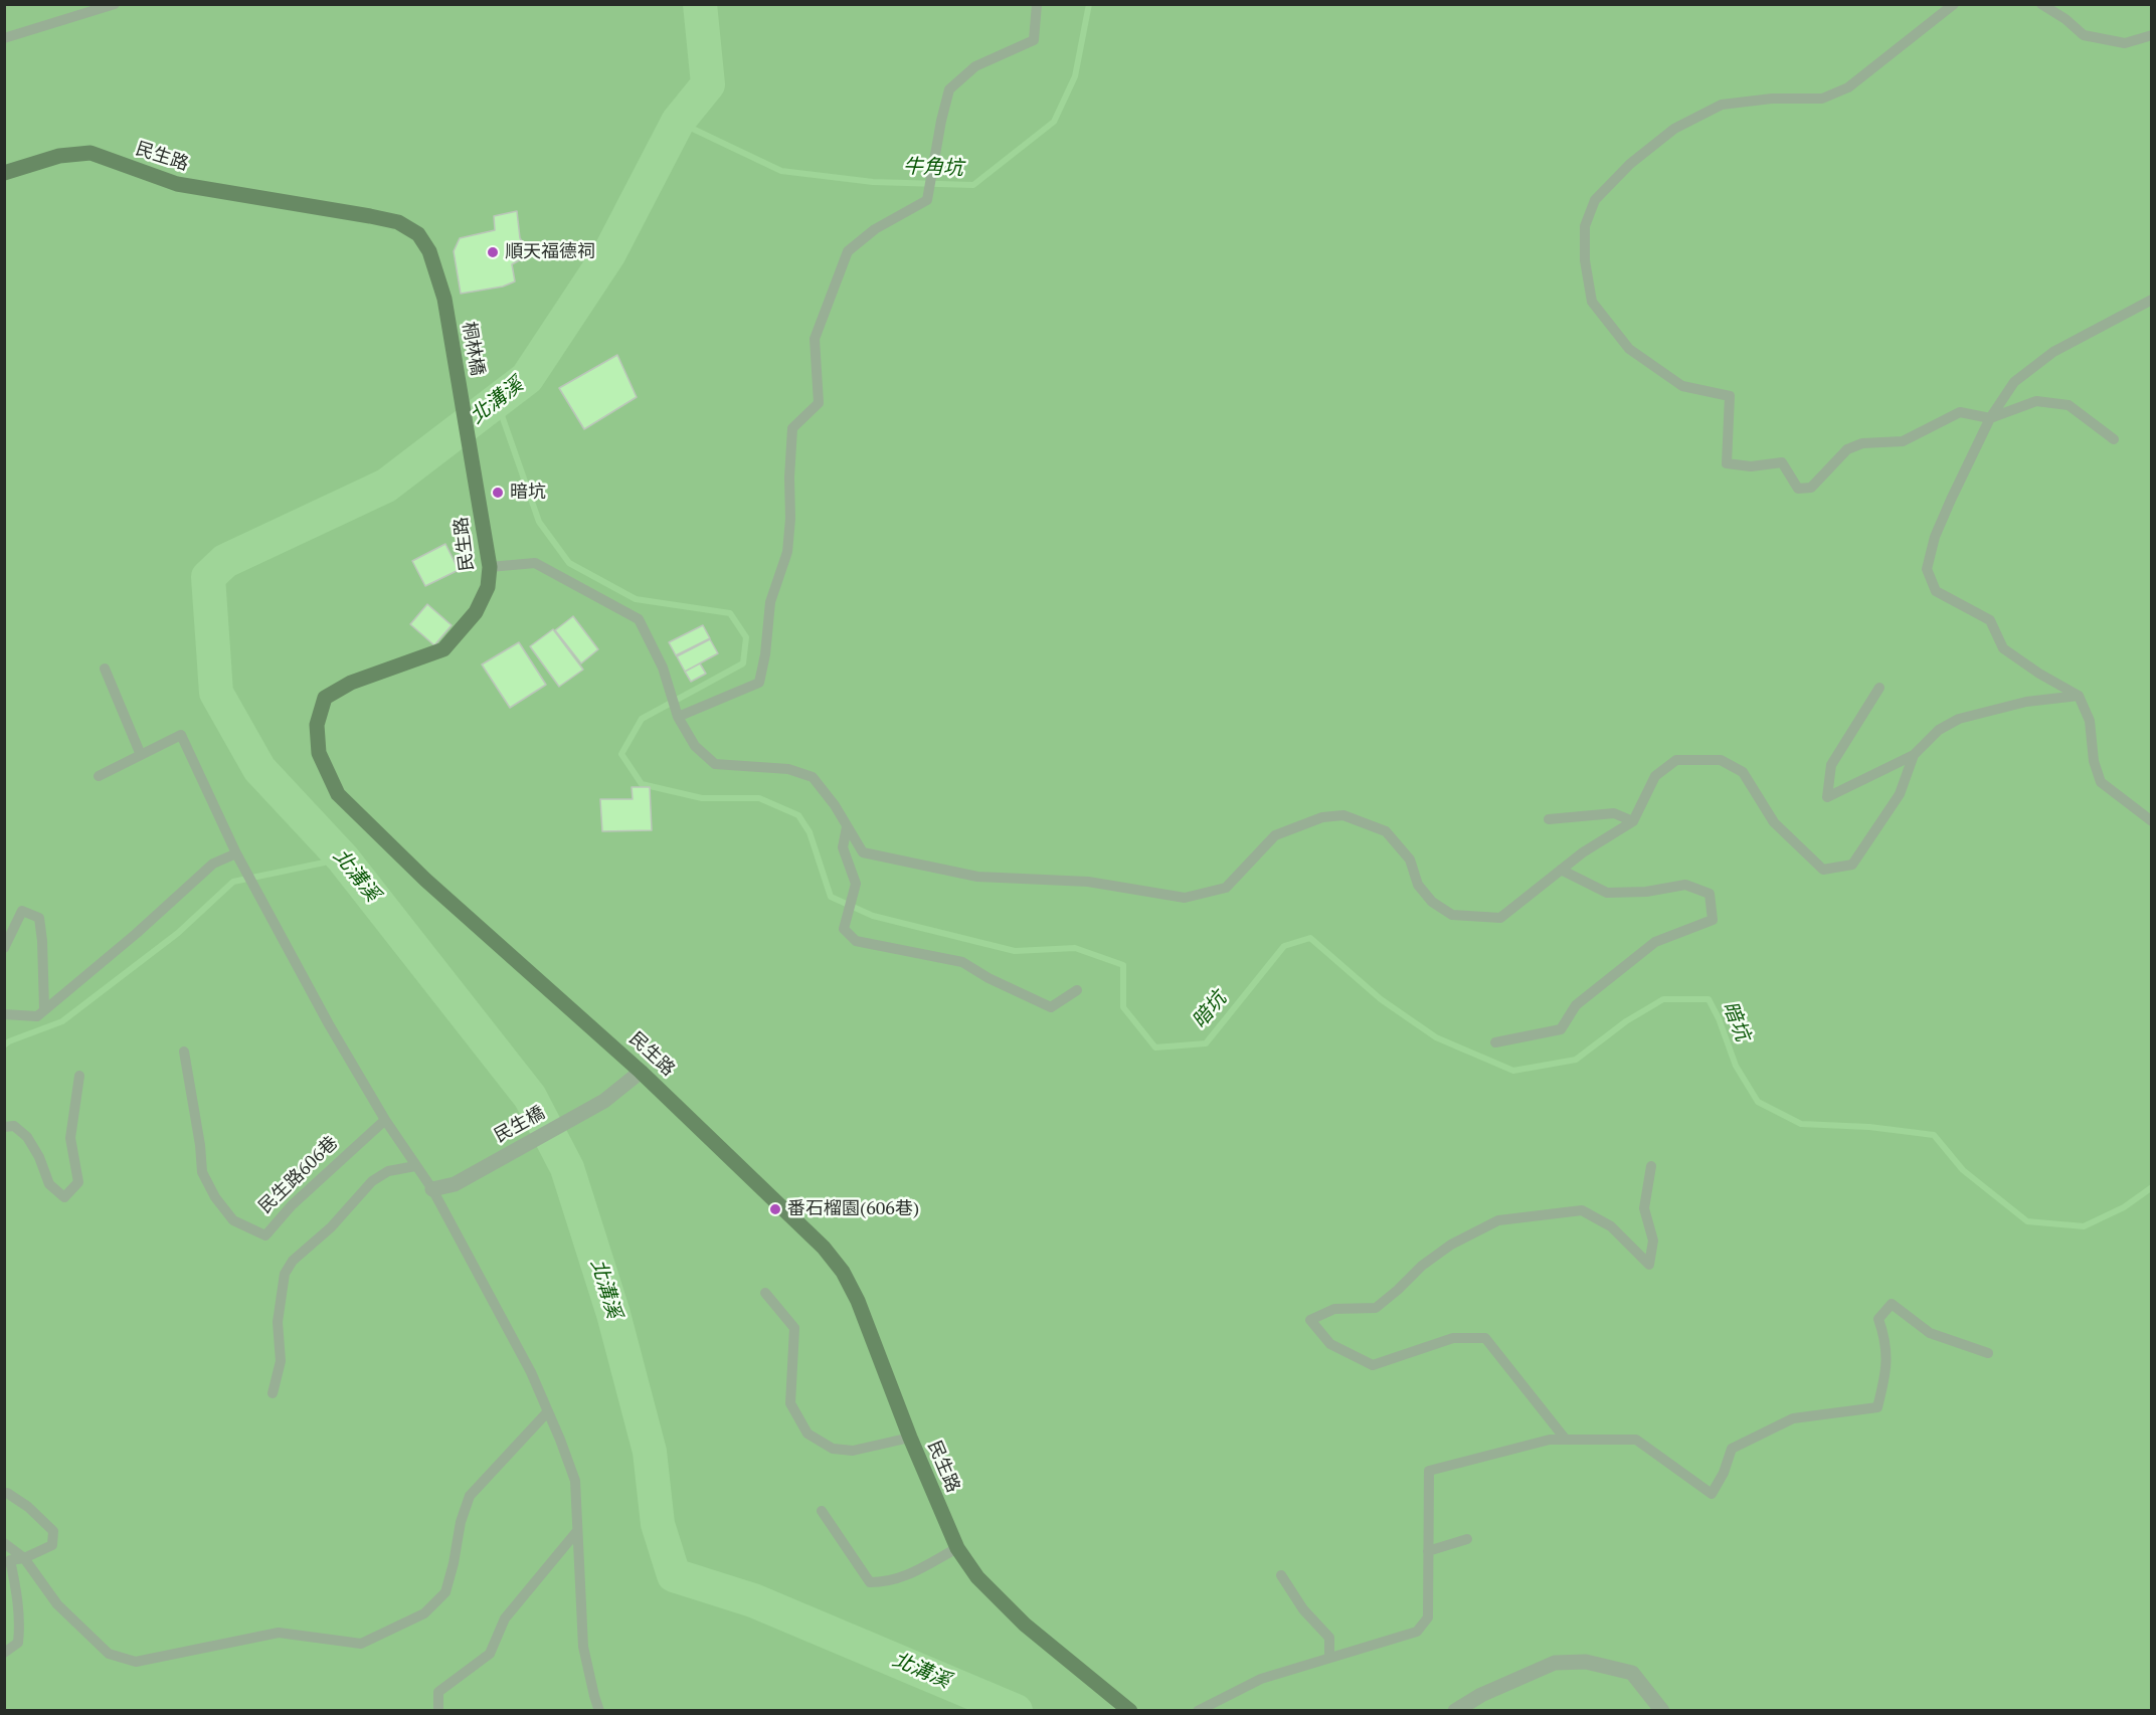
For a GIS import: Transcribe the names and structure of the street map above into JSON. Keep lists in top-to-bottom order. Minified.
{"streets":{"street":["民生路","桐林橋","民生橋"],"lane":["民生路606巷"]},"crossings":[["民生路","桐林橋"],["民生路","民生橋"]],"water":["牛角坑","北溝溪","暗坑"],"places":["順天福德祠","暗坑","番石榴園(606巷)"]}
